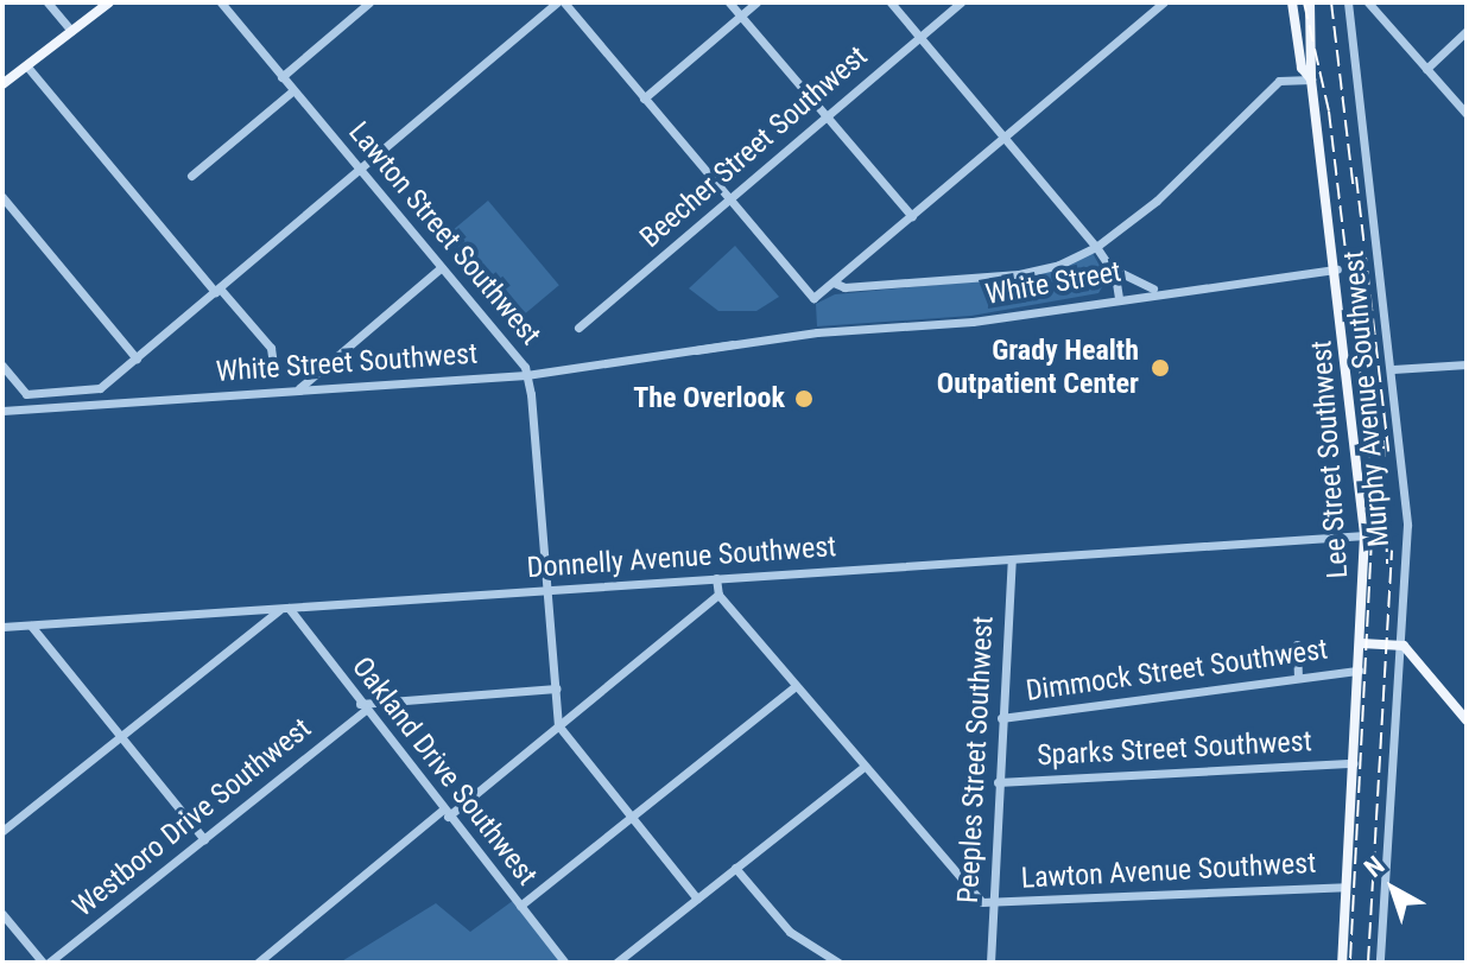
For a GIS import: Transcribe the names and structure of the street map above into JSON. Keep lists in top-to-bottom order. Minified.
{"streets":{"main road":["Lee Street Southwest"],"street":["Beecher Street Southwest","Lawton Street Southwest","White Street","White Street Southwest","Murphy Avenue Southwest","Donnelly Avenue Southwest","Dimmock Street Southwest","Sparks Street Southwest","Peeples Street Southwest","Oakland Drive Southwest","Westboro Drive Southwest","Lawton Avenue Southwest"]},"crossings":[["Lawton Street Southwest","Donnelly Avenue Southwest"],["White Street","White Street Southwest"],["White Street","Lee Street Southwest"],["Lee Street Southwest","Donnelly Avenue Southwest"],["Lee Street Southwest","Dimmock Street Southwest"],["Lee Street Southwest","Sparks Street Southwest"],["Lee Street Southwest","Lawton Avenue Southwest"],["Donnelly Avenue Southwest","Peeples Street Southwest"],["Donnelly Avenue Southwest","Oakland Drive Southwest"],["Dimmock Street Southwest","Peeples Street Southwest"],["Sparks Street Southwest","Peeples Street Southwest"],["Peeples Street Southwest","Lawton Avenue Southwest"],["Oakland Drive Southwest","Westboro Drive Southwest"]],"places":["Grady Health Outpatient Center","The Overlook"],"north":"top left"}
